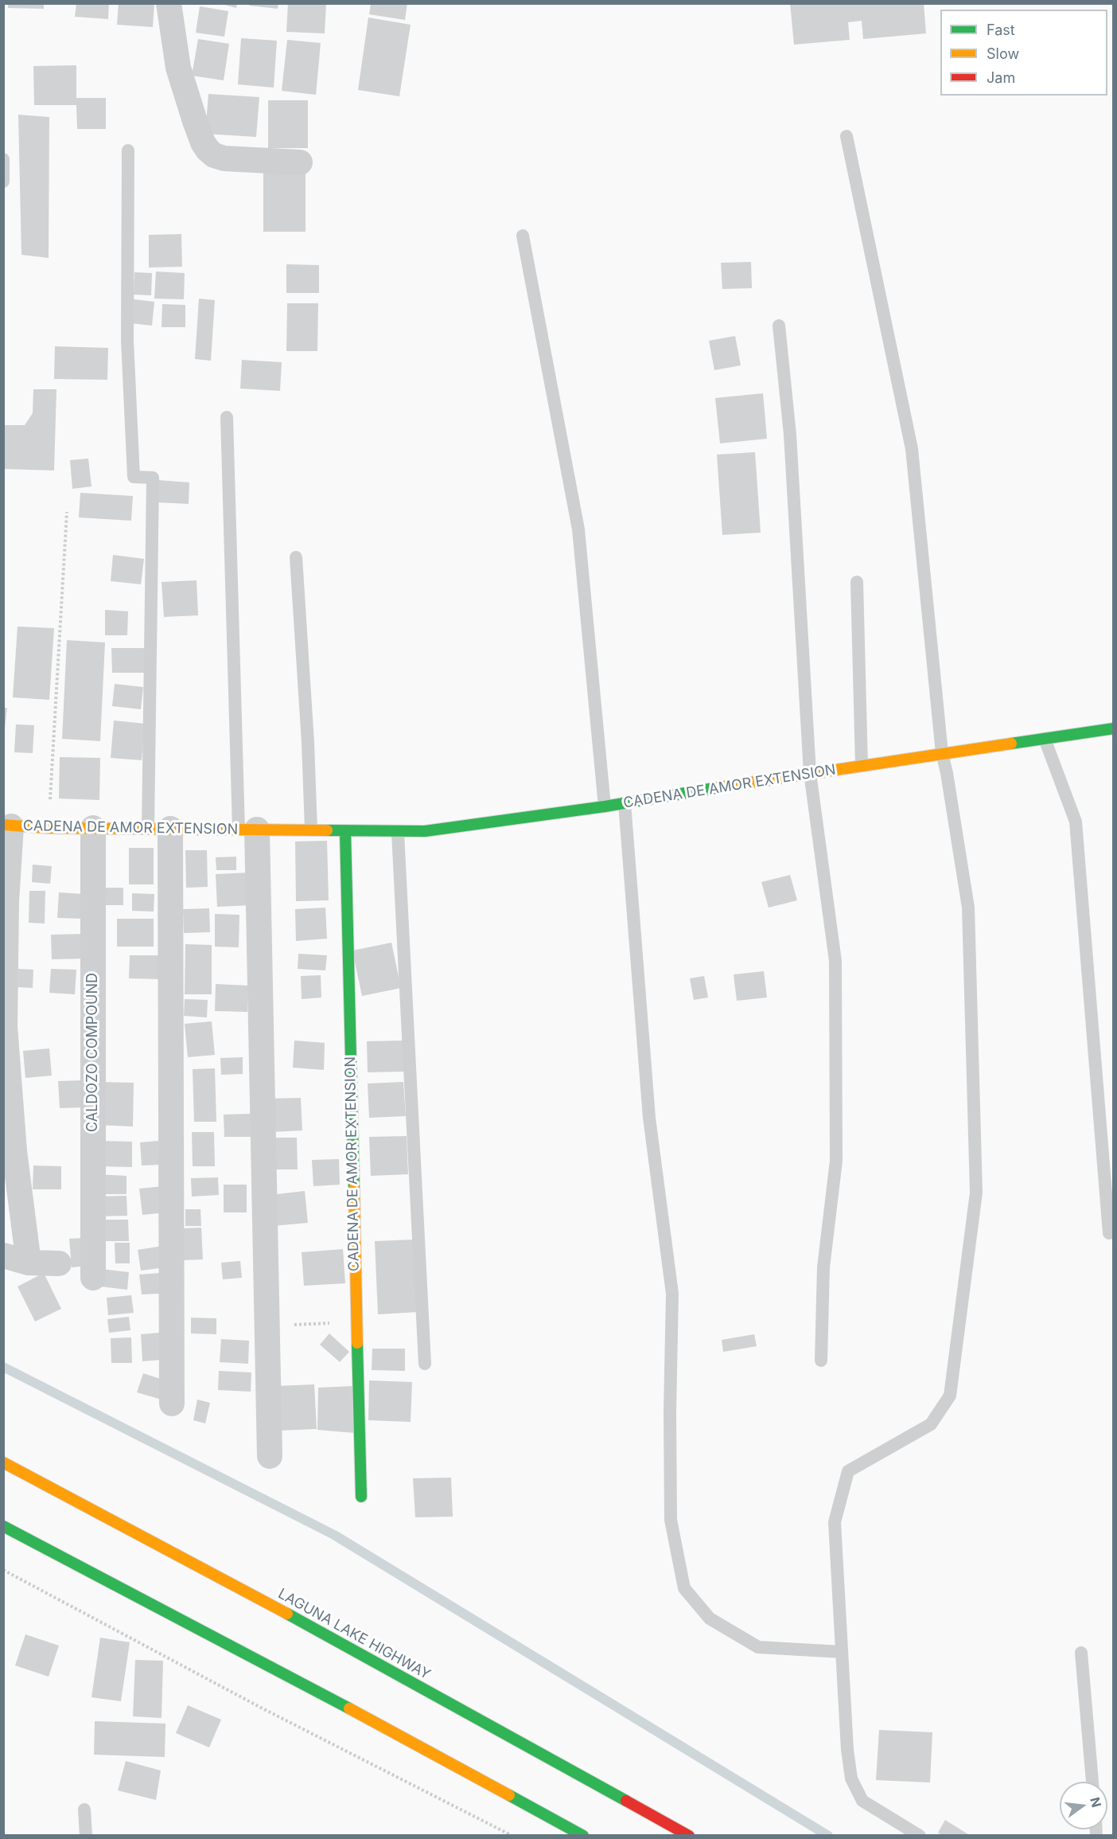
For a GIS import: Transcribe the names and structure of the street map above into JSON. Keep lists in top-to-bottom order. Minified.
{"streets":{"street":["CADENA DE AMOR EXTENSION","CALDOZO COMPOUND","LAGUNA LAKE HIGHWAY"]},"crossings":[["CADENA DE AMOR EXTENSION","CALDOZO COMPOUND"]],"legend":["Fast","Slow","Jam"],"north":"right"}
